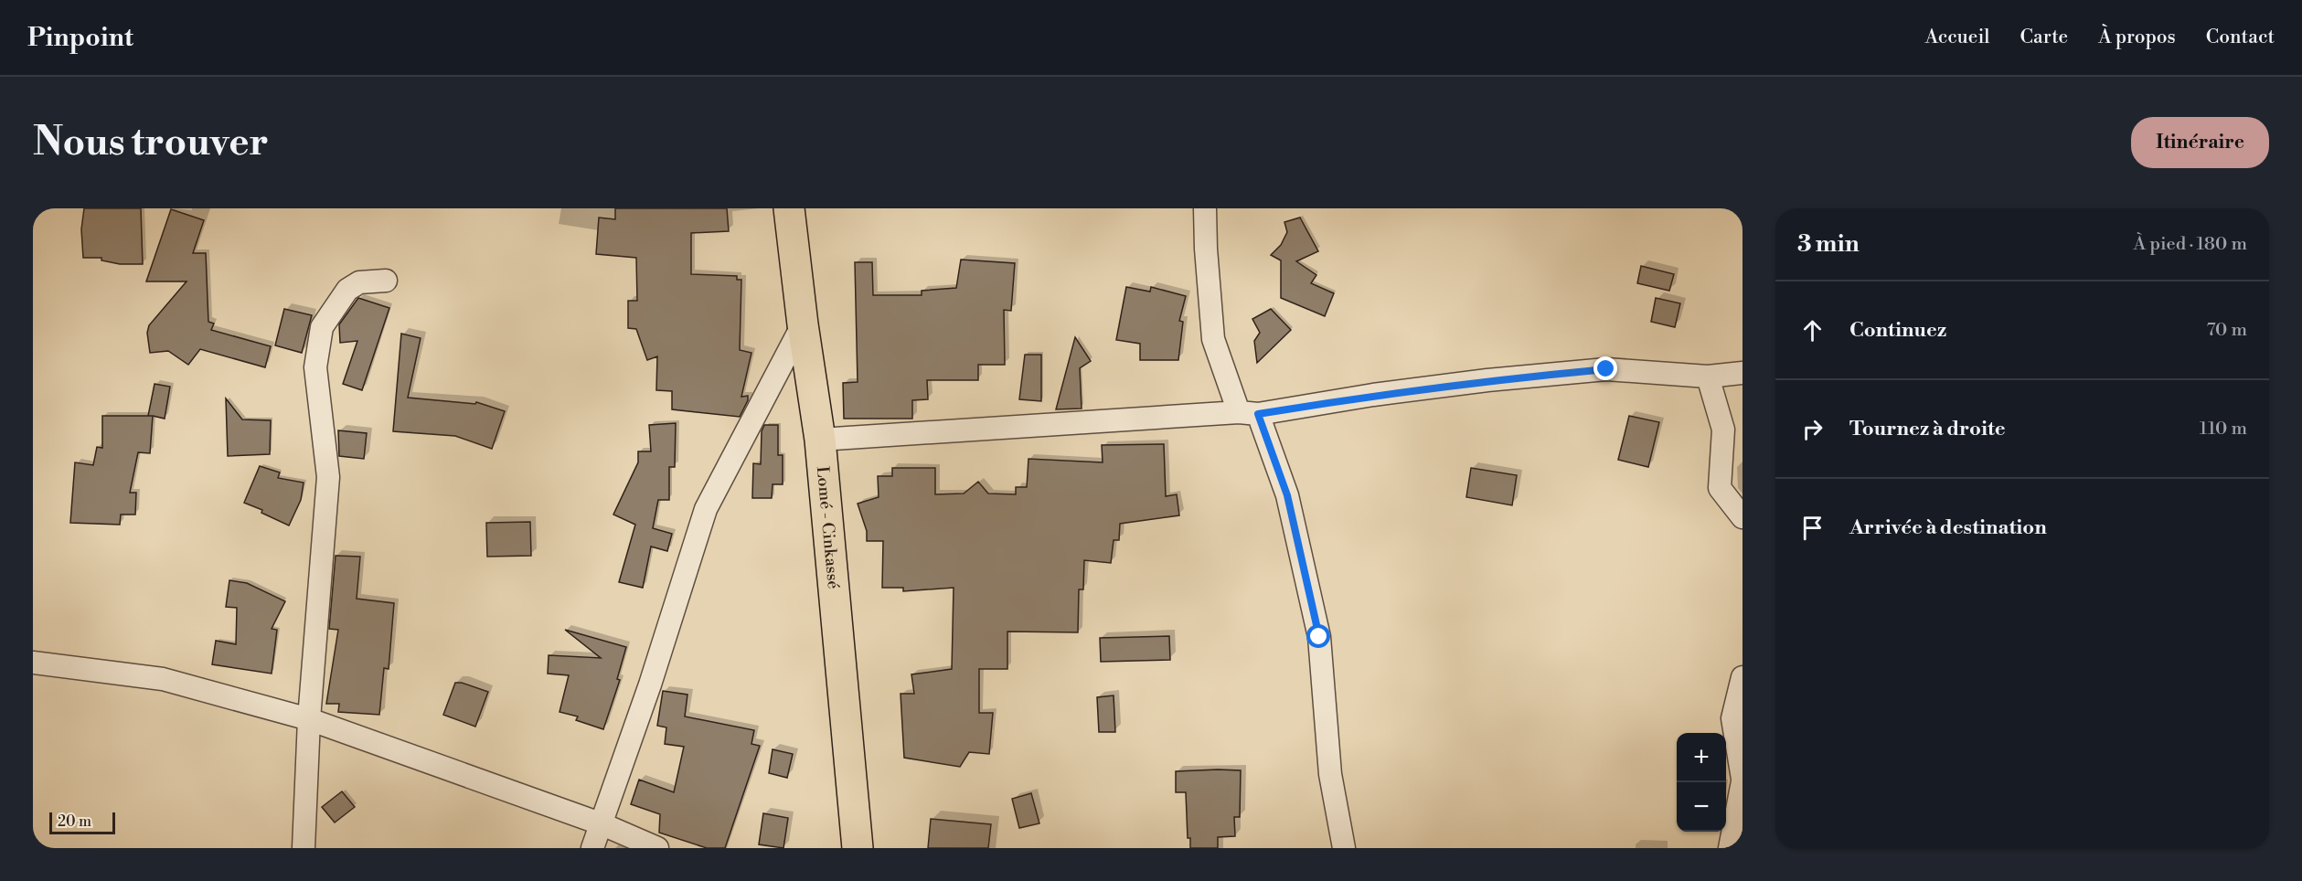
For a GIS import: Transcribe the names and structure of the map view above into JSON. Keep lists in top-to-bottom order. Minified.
{"streets":{"highway":["Lomé - Cinkassé"]},"scale_bar":"20 m","page":{"header":"Pinpoint","nav":["Accueil","Carte","À propos","Contact"],"buttons":"Itinéraire","title":"Nous trouver","heading":["3 min","À pied · 180 m"],"list":[["Continuez","70 m"],["Tournez à droite","110 m"],"Arrivée à destination"],"map_buttons":["+","−"],"scale":"20 m"}}
